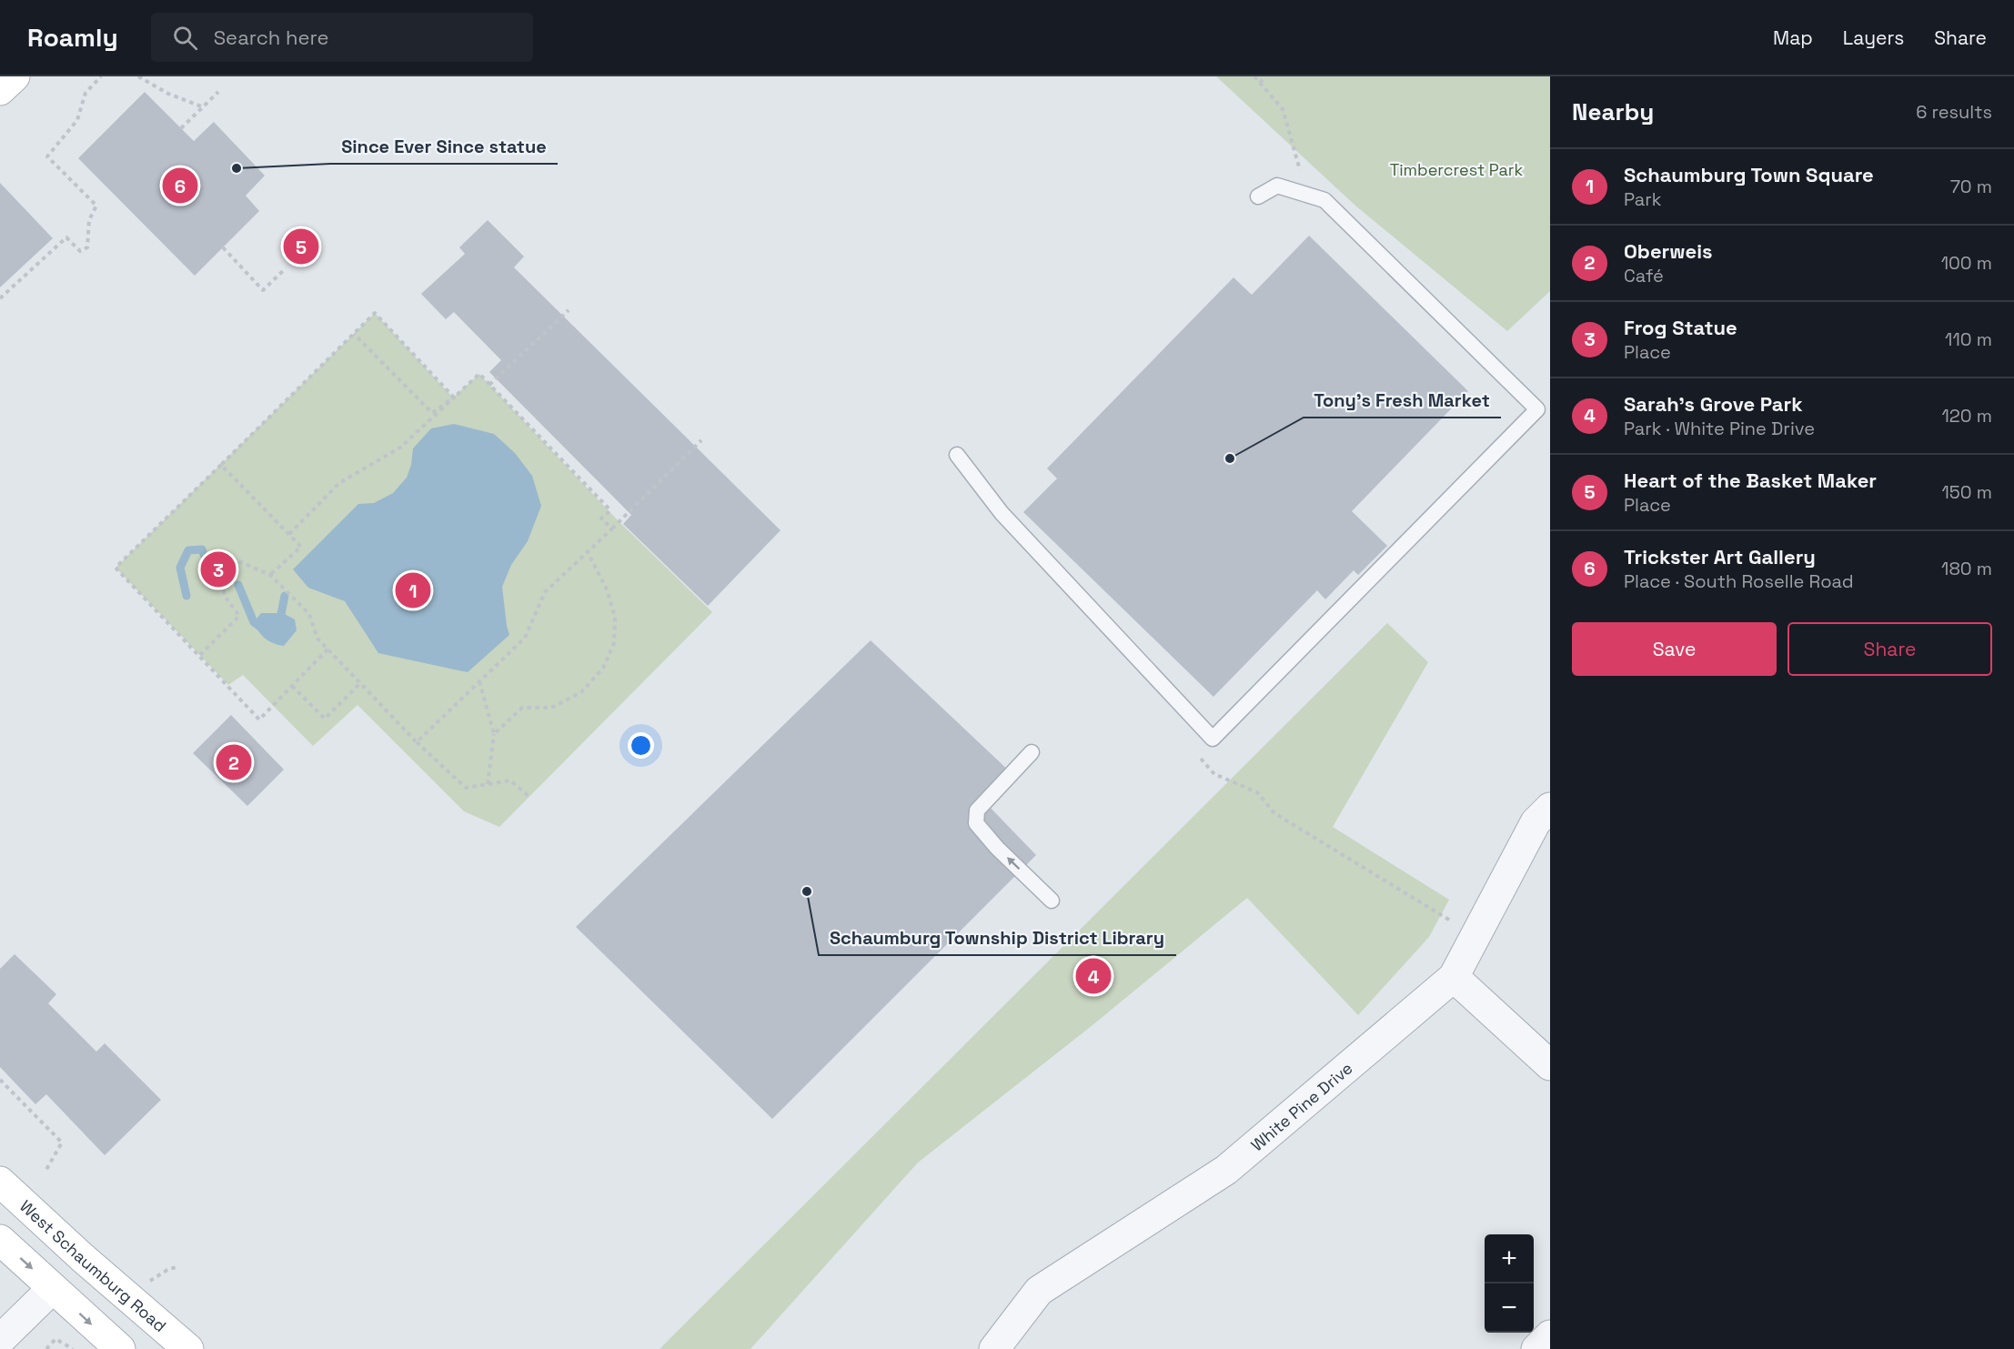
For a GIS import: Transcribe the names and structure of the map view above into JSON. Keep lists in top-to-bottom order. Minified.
{"streets":{"main road":["West Schaumburg Road"],"street":["White Pine Drive"]},"parks":["Timbercrest Park"],"places":["Since Ever Since statue","Tony's Fresh Market","Schaumburg Township District Library"],"page":{"header":"Roamly","search":"Search here","nav":["Map","Layers","Share"],"heading":["Nearby","6 results"],"list":[{"mark":"1","name":"Schaumburg Town Square","note":"Park","value":"70 m"},{"mark":"2","name":"Oberweis","note":"Café","value":"100 m"},{"mark":"3","name":"Frog Statue","note":"Place","value":"110 m"},{"mark":"4","name":"Sarah's Grove Park","note":"Park · White Pine Drive","value":"120 m"},{"mark":"5","name":"Heart of the Basket Maker","note":"Place","value":"150 m"},{"mark":"6","name":"Trickster Art Gallery","note":"Place · South Roselle Road","value":"180 m"}],"pins":["6","5","3","1","2","4"],"buttons":["Save","Share"],"map_buttons":["+","−"]}}
